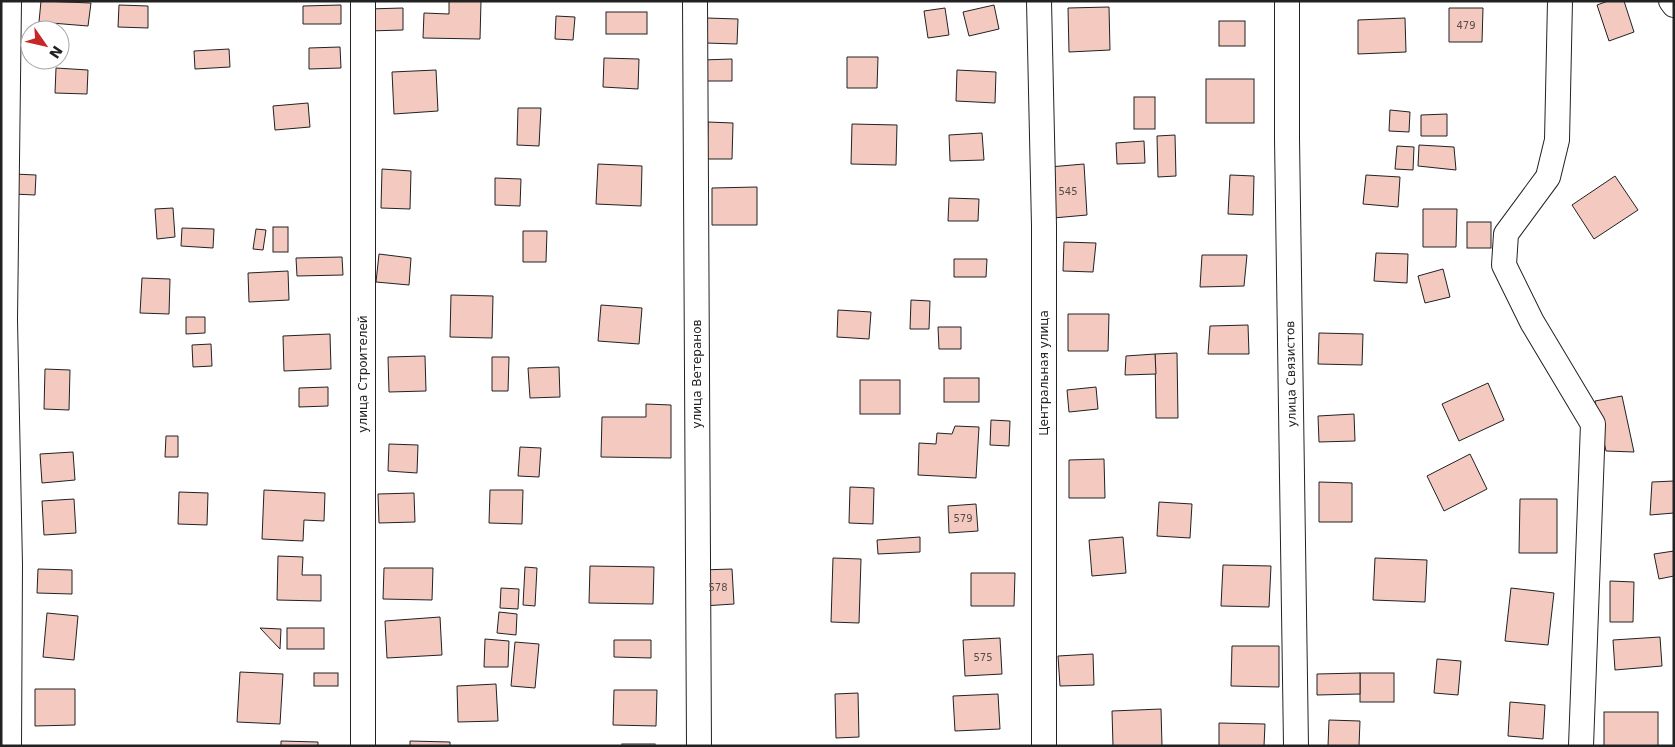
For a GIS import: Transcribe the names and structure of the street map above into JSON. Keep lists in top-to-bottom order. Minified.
{"streets":{"street":["Центральная улица","улица Строителей","улица Ветеранов","улица Связистов"]},"house_numbers":["479","545","579","578","575"],"north":"bottom right"}
